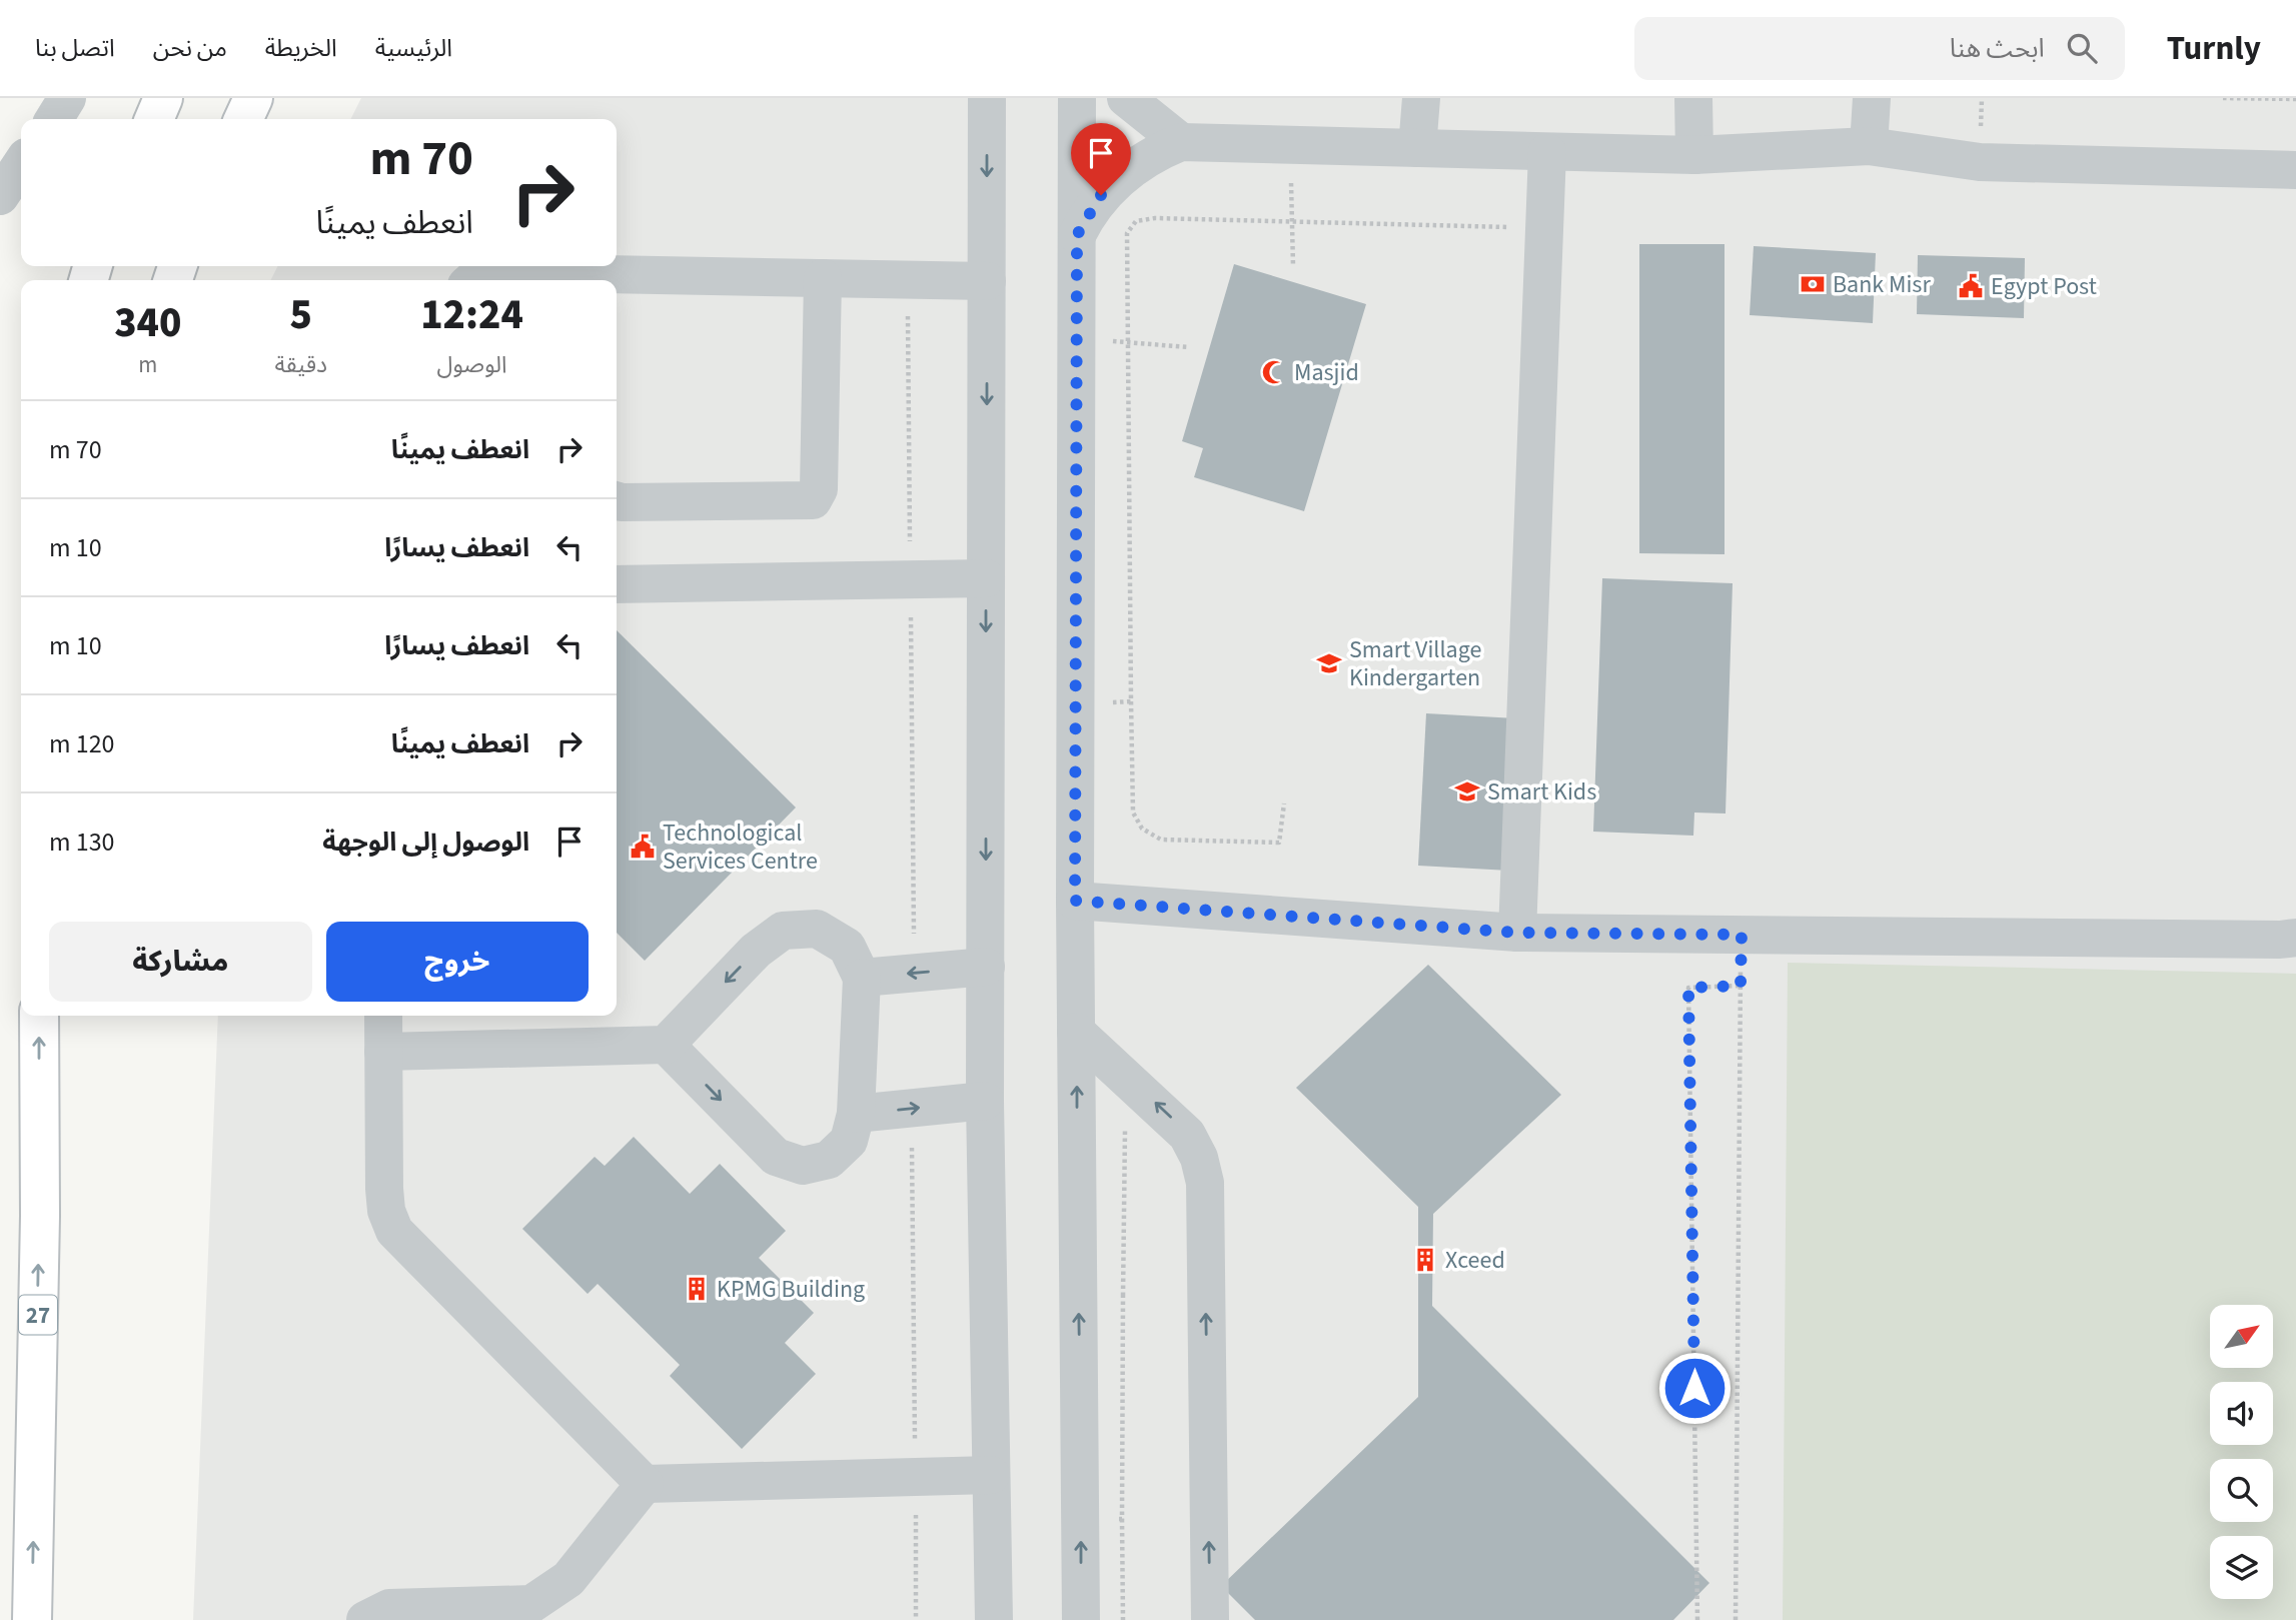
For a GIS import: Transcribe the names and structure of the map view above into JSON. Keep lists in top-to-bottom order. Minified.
{"streets":{"main road":["27"]},"places":{"bank":["Bank Misr"],"public building":["Egypt Post","Technological Services Centre"],"mosque":["Masjid"],"school or university":["Smart Village Kindergarten","Smart Kids"],"building":["Xceed","KPMG Building"]},"north":"top right","page":{"header":"Turnly","search":"ابحث هنا","nav":["الرئيسية","الخريطة","من نحن","اتصل بنا"],"turn":["70 m","انعطف يمينًا"],"eta":["12:24","الوصول","5","دقيقة","340","m"],"list":[{"name":"انعطف يمينًا","value":"70 m"},{"name":"انعطف يسارًا","value":"10 m"},{"name":"انعطف يسارًا","value":"10 m"},{"name":"انعطف يمينًا","value":"120 m"},{"name":"الوصول إلى الوجهة","value":"130 m"}],"buttons":["خروج","مشاركة"]}}
